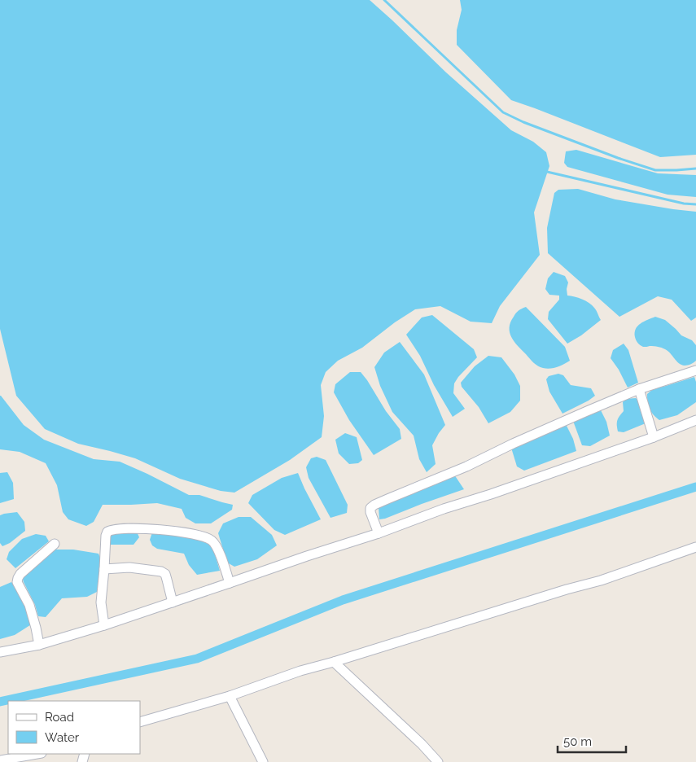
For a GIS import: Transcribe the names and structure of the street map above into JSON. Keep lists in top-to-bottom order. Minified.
{"legend":["Road","Water"],"scale_bar":"50 m"}
